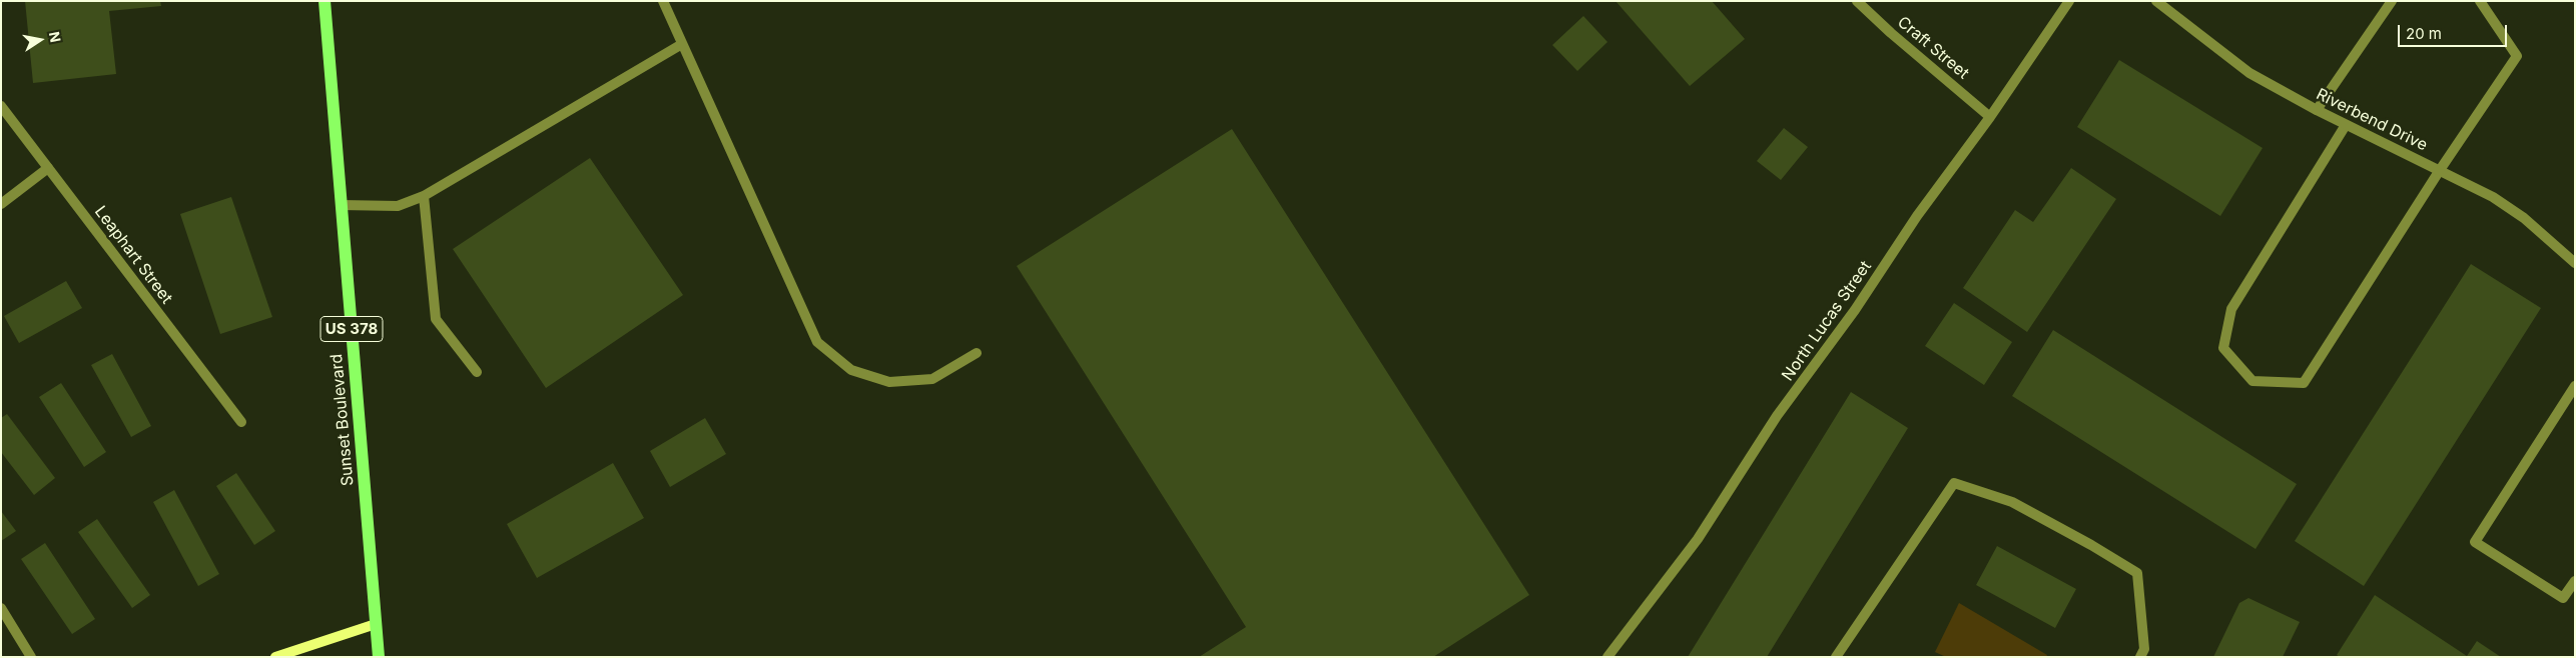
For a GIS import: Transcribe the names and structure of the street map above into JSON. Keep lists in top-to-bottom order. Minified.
{"streets":{"main road":["US 378","Sunset Boulevard"],"street":["Craft Street","Riverbend Drive","Leaphart Street","North Lucas Street"]},"crossings":[["Craft Street","North Lucas Street"]],"scale_bar":"20 m","north":"right"}
